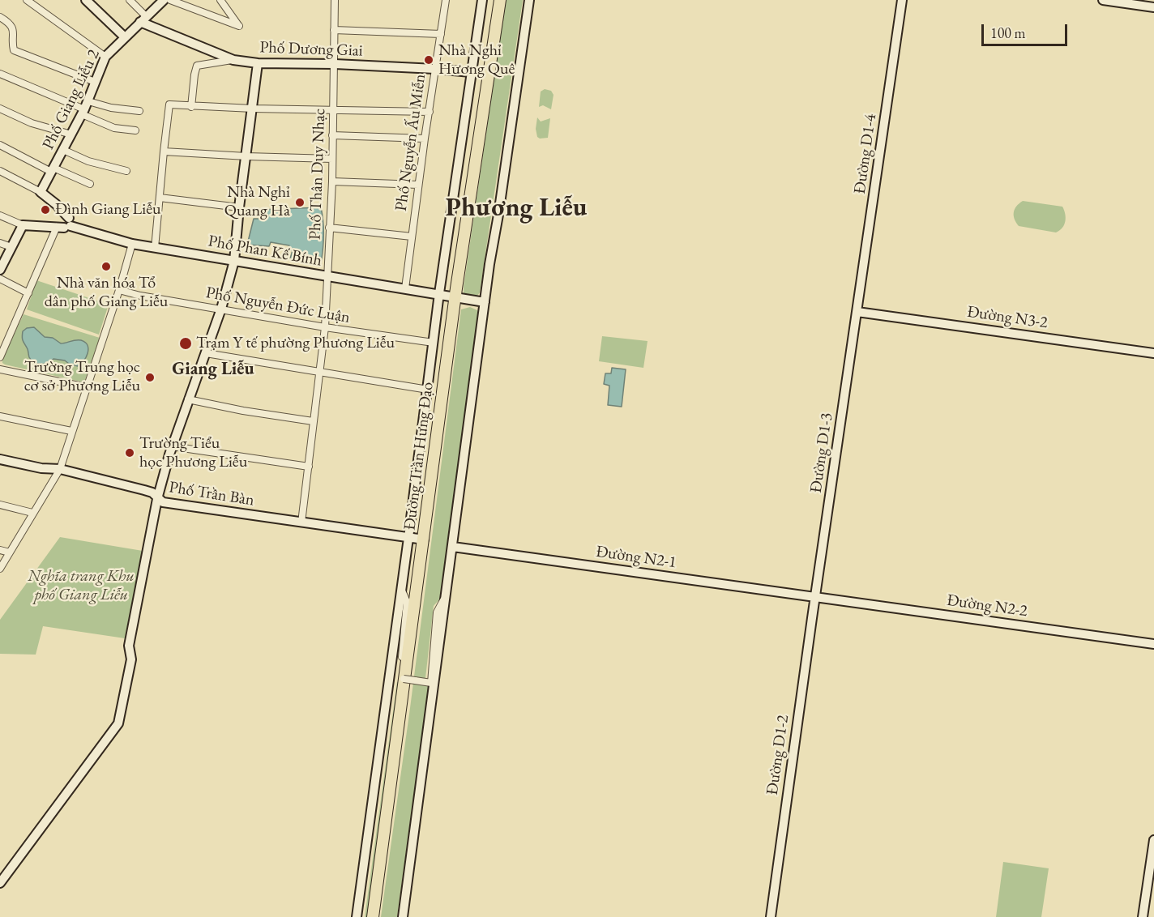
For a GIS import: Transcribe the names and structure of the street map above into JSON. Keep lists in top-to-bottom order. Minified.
{"streets":{"highway":["Đường Trần Hưng Đạo"],"street":["Phố Dương Giai","Phố Giang Liễu 2","Phố Nguyễn Ấu Miễn","Đường D1-4","Phố Thân Duy Nhạc","Phố Phan Kế Bính","Phố Nguyễn Đức Luận","Đường N3-2","Đường D1-3","Phố Trần Bàn","Đường N2-1","Đường N2-2","Đường D1-2"]},"crossings":[["Phố Dương Giai","Phố Giang Liễu 2"],["Phố Dương Giai","Phố Nguyễn Ấu Miễn"],["Phố Dương Giai","Phố Thân Duy Nhạc"],["Phố Dương Giai","Đường Trần Hưng Đạo"],["Phố Nguyễn Ấu Miễn","Phố Phan Kế Bính"],["Đường D1-4","Đường N3-2"],["Đường D1-4","Đường D1-3"],["Phố Thân Duy Nhạc","Phố Phan Kế Bính"],["Phố Thân Duy Nhạc","Phố Nguyễn Đức Luận"],["Phố Thân Duy Nhạc","Phố Trần Bàn"],["Phố Phan Kế Bính","Đường Trần Hưng Đạo"],["Phố Nguyễn Đức Luận","Đường Trần Hưng Đạo"],["Đường N3-2","Đường D1-3"],["Đường D1-3","Đường N2-1"],["Đường D1-3","Đường N2-2"],["Đường D1-3","Đường D1-2"],["Đường Trần Hưng Đạo","Phố Trần Bàn"],["Đường N2-1","Đường N2-2"],["Đường N2-1","Đường D1-2"],["Đường N2-2","Đường D1-2"]],"districts":["Phương Liễu","Giang Liễu"],"parks":["Nghĩa trang Khu phố Giang Liễu"],"places":["Nhà Nghỉ Hương Quê","Nhà Nghỉ Quang Hà","Đình Giang Liễu","Nhà văn hóa Tổ dân phố Giang Liễu","Trạm Y tế phường Phương Liễu","Trường Trung học cơ sở Phương Liễu","Trường Tiểu học Phương Liễu"],"scale_bar":"100 m"}
